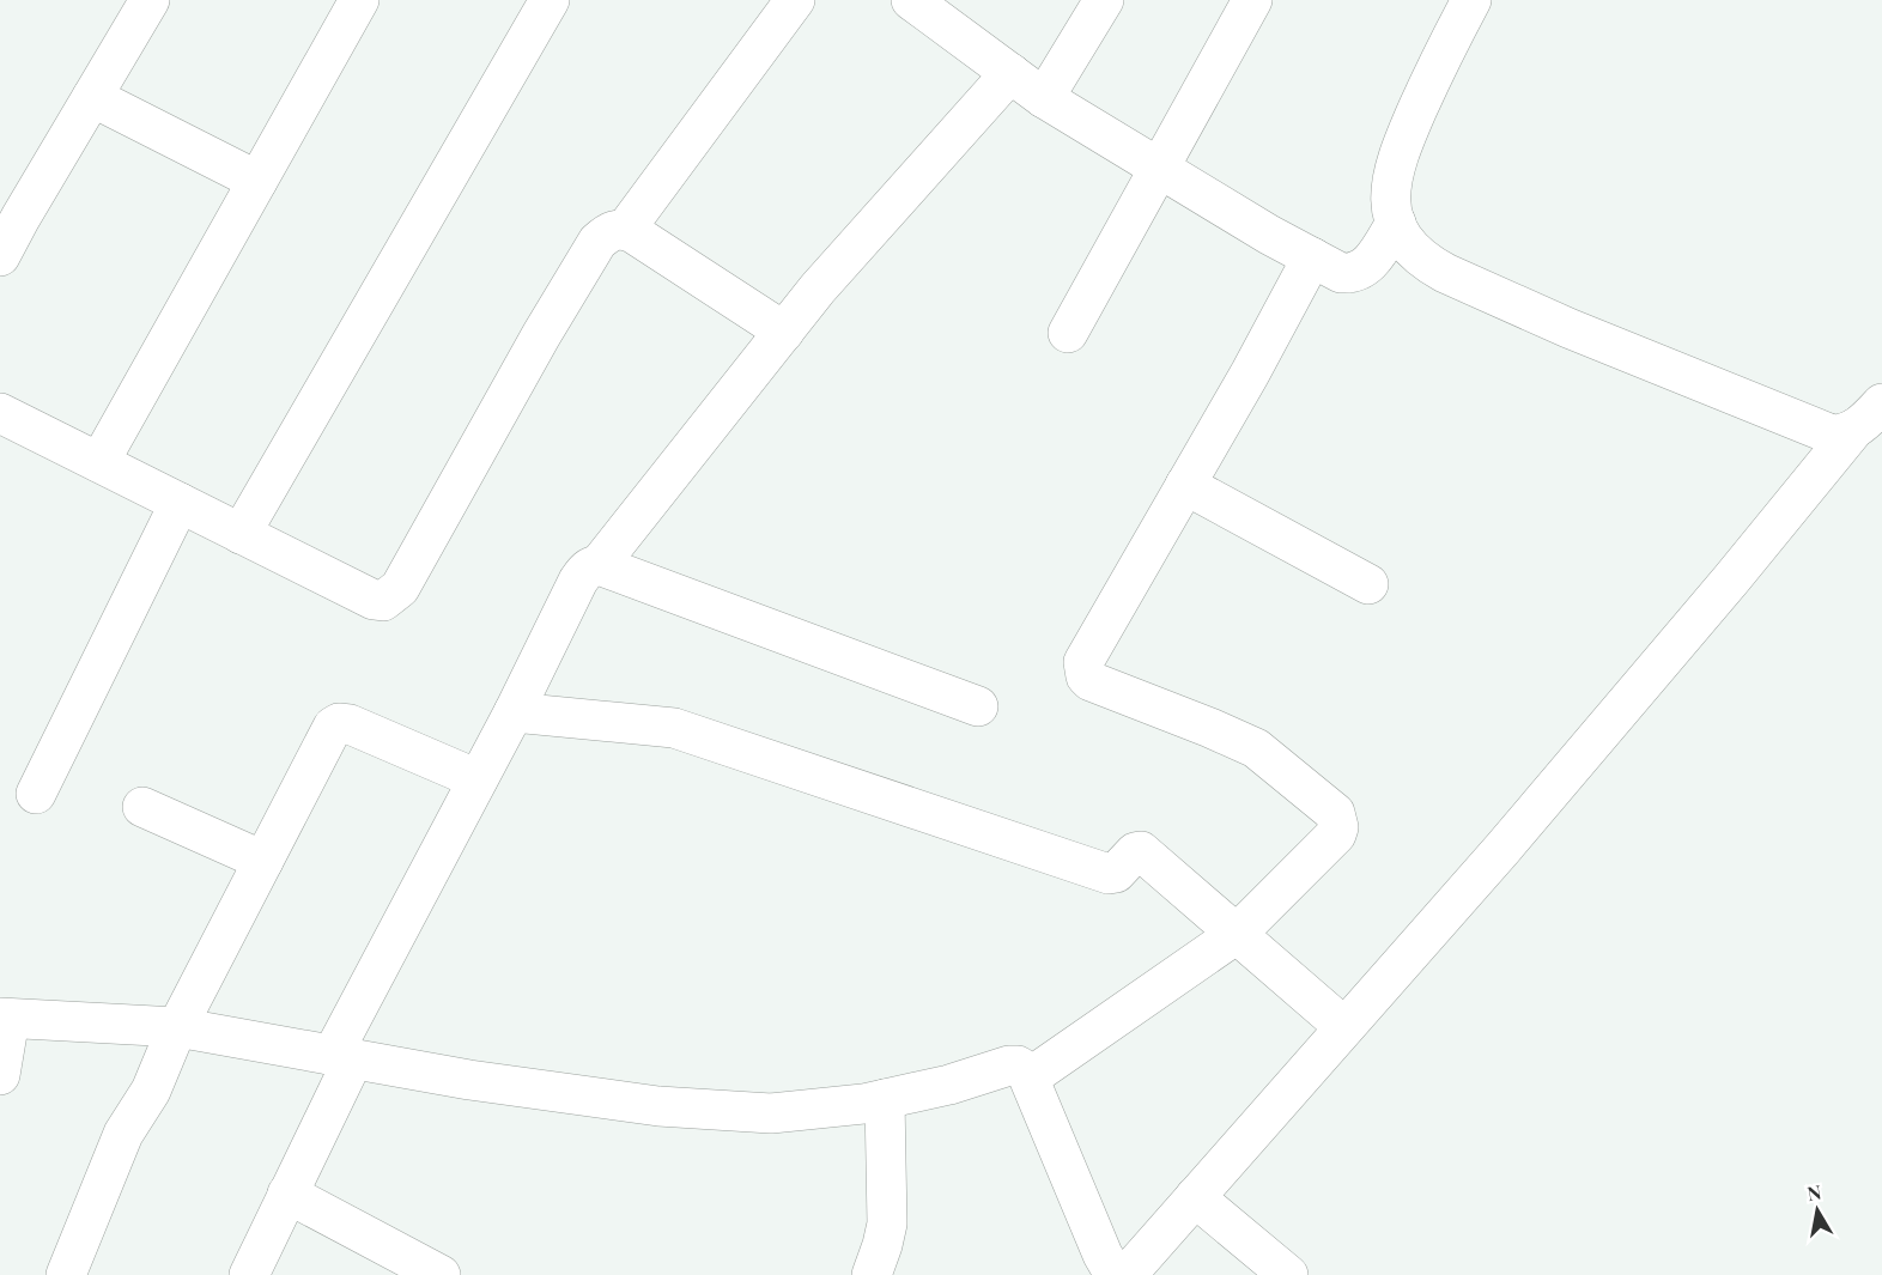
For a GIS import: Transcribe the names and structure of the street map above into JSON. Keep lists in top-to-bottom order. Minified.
{"north":"top"}
